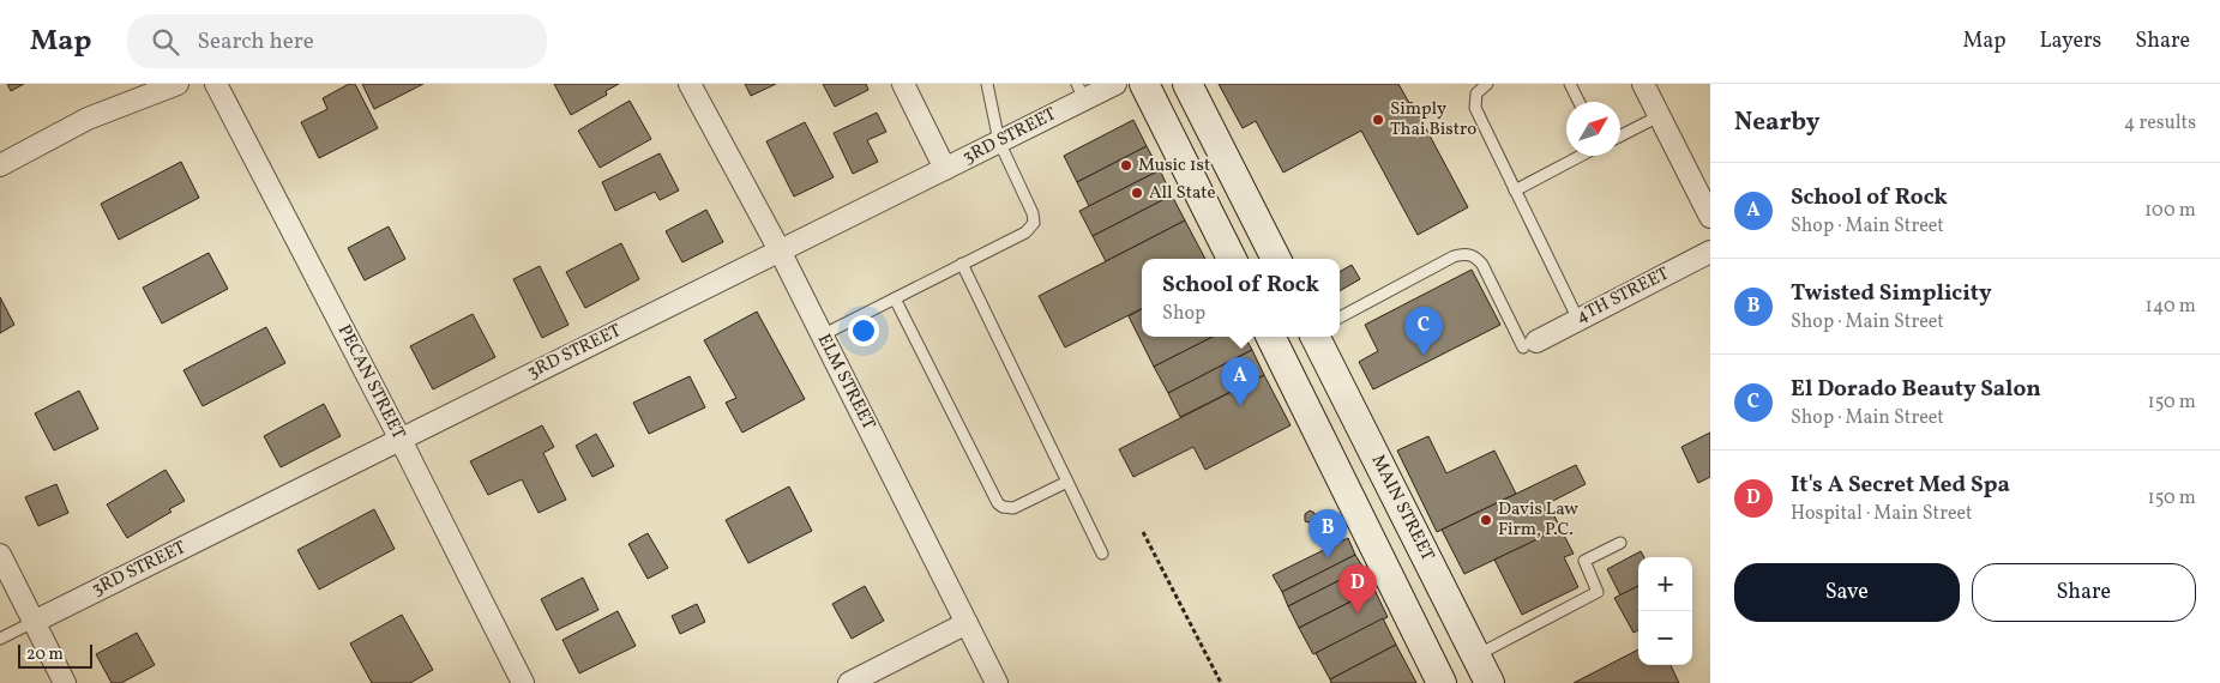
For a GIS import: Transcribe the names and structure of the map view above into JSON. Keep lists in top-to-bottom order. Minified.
{"streets":{"main road":["MAIN STREET"],"street":["3RD STREET","4TH STREET","PECAN STREET","ELM STREET"]},"crossings":[["3RD STREET","PECAN STREET"],["3RD STREET","ELM STREET"]],"places":["Simply Thai Bistro","Music 1st","All State","Davis Law Firm, P.C."],"scale_bar":"20 m","north":"top right","page":{"header":"Map","search":"Search here","nav":["Map","Layers","Share"],"heading":["Nearby","4 results"],"list":[{"mark":"A","name":"School of Rock","note":"Shop · Main Street","value":"100 m"},{"mark":"B","name":"Twisted Simplicity","note":"Shop · Main Street","value":"140 m"},{"mark":"C","name":"El Dorado Beauty Salon","note":"Shop · Main Street","value":"150 m"},{"mark":"D","name":"It's A Secret Med Spa","note":"Hospital · Main Street","value":"150 m"}],"popup":["School of Rock","Shop"],"pins":["C","A","B","D"],"buttons":["Save","Share"],"map_buttons":["+","−"],"scale":"20 m"}}
